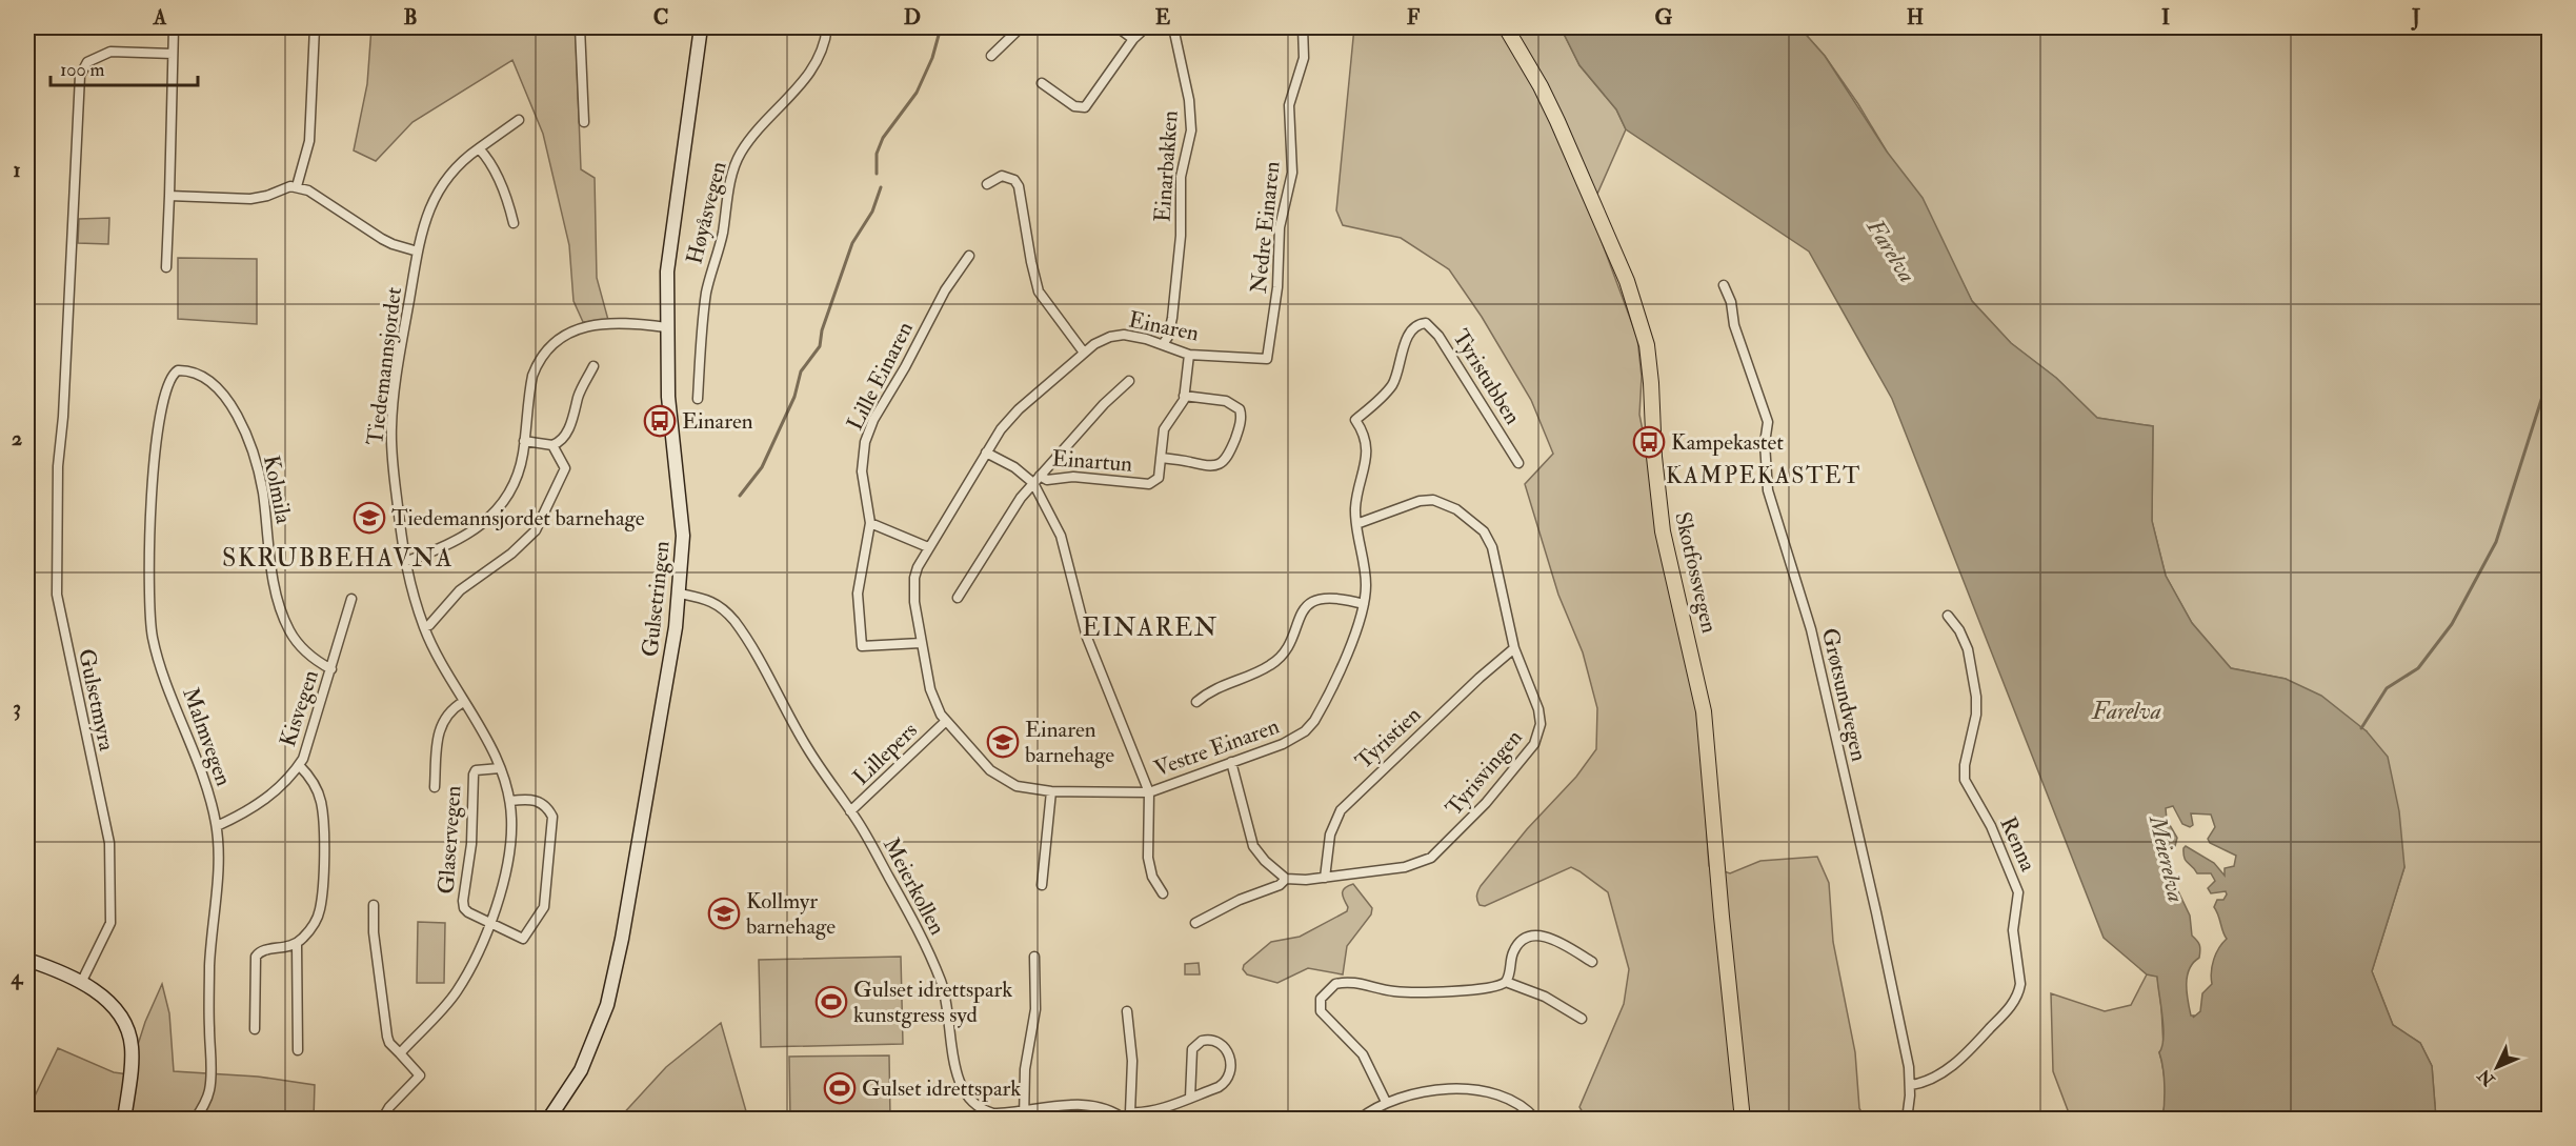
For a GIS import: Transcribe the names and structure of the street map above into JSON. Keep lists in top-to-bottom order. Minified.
{"streets":{"main road":["Skotfossvegen"],"street":["Einarbakken","Høyåsvegen","Nedre Einaren","Einaren","Tiedemannsjordet","Lille Einaren","Tyristubben","Einartun","Kolmila","Gulsetringen","Grøtsundvegen","Gulsetmyra","Kisvegen","Malmvegen","Tyristien","Vestre Einaren","Lillepers","Tyrisvingen","Glaservegen","Renna","Meierkollen"]},"crossings":[["Einarbakken","Einaren"],["Nedre Einaren","Einaren"],["Einaren","Lille Einaren"],["Einaren","Einartun"],["Einaren","Vestre Einaren"],["Einaren","Lillepers"],["Tyristubben","Vestre Einaren"],["Kolmila","Kisvegen"],["Kolmila","Malmvegen"],["Gulsetringen","Meierkollen"],["Grøtsundvegen","Renna"],["Kisvegen","Malmvegen"],["Tyristien","Tyrisvingen"],["Vestre Einaren","Tyrisvingen"],["Lillepers","Meierkollen"]],"districts":["KAMPEKASTET","SKRUBBEHAVNA","EINAREN"],"water":["Farelva","Meierelva"],"places":{"bus stop":["Einaren","Kampekastet"],"school or university":["Tiedemannsjordet barnehage","Einaren barnehage","Kollmyr barnehage"],"sports":["Gulset idrettspark kunstgress syd","Gulset idrettspark"]},"scale_bar":"100 m","north":"bottom left","grid":{"columns":["A","B","C","D","E","F","G","H","I","J"],"rows":["1","2","3","4"]}}
